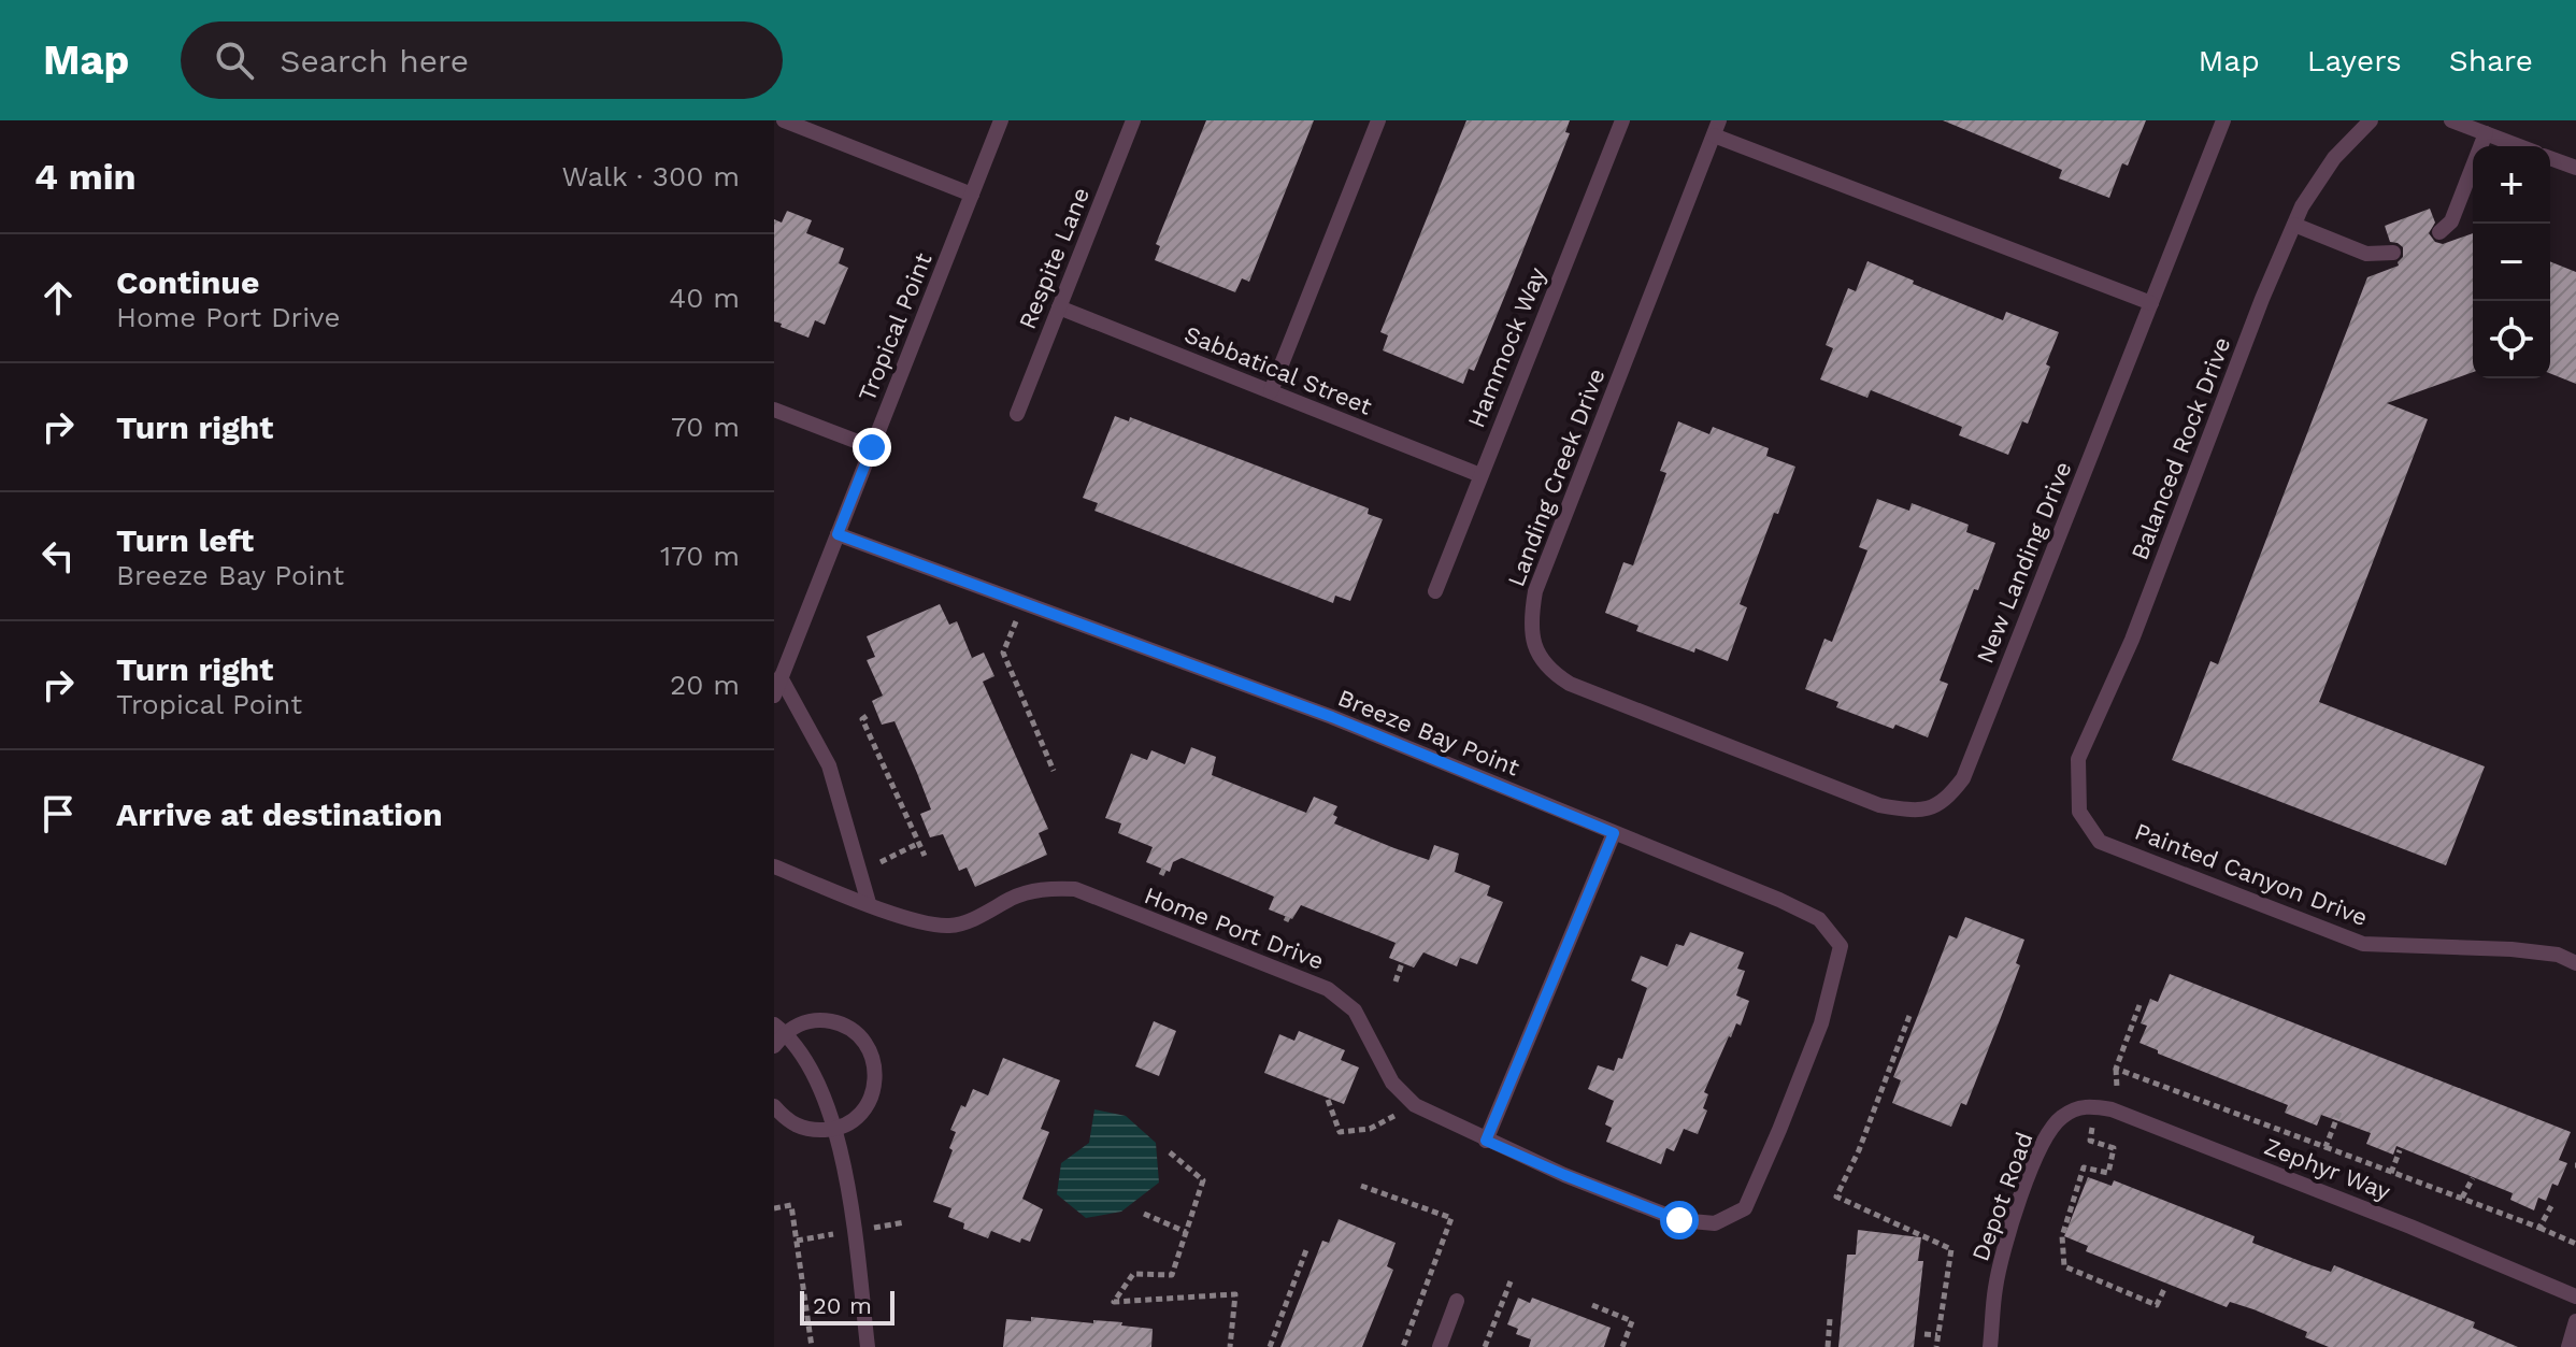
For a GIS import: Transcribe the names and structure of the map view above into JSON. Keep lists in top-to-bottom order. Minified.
{"streets":{"lane":["Respite Lane","Tropical Point","Hammock Way","Sabbatical Street","Balanced Rock Drive","Landing Creek Drive","New Landing Drive","Breeze Bay Point","Painted Canyon Drive","Home Port Drive","Zephyr Way","Depot Road"]},"crossings":[["Respite Lane","Sabbatical Street"],["Tropical Point","Breeze Bay Point"],["Hammock Way","Sabbatical Street"],["Balanced Rock Drive","Painted Canyon Drive"],["Landing Creek Drive","New Landing Drive"],["Breeze Bay Point","Home Port Drive"],["Zephyr Way","Depot Road"]],"scale_bar":"20 m","page":{"header":"Map","search":"Search here","nav":["Map","Layers","Share"],"heading":["4 min","Walk · 300 m"],"map_buttons":["+","−"],"list":[["Continue","Home Port Drive","40 m"],["Turn right","70 m"],["Turn left","Breeze Bay Point","170 m"],["Turn right","Tropical Point","20 m"],"Arrive at destination"],"scale":"20 m"}}
